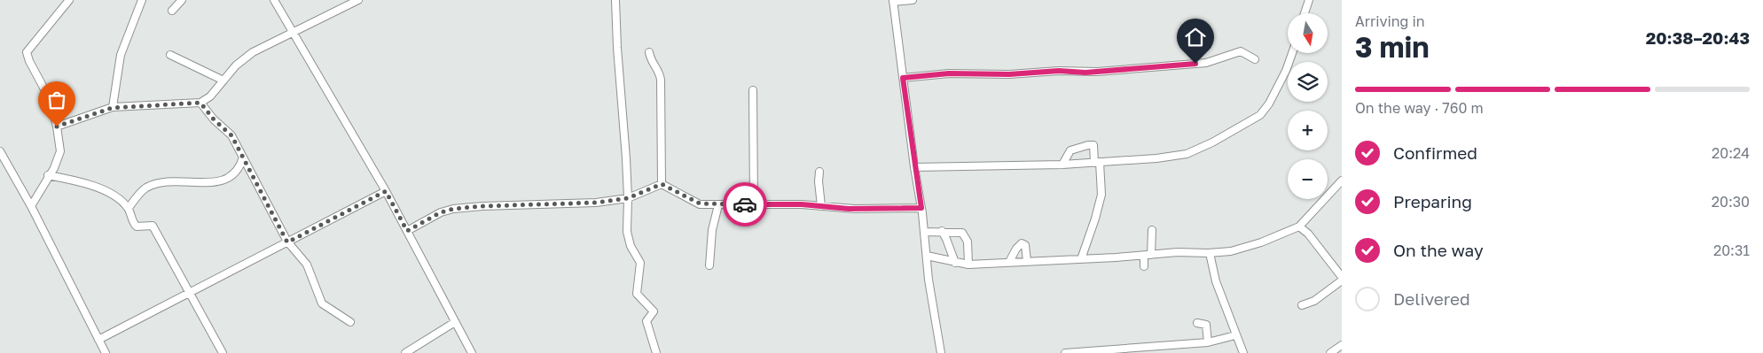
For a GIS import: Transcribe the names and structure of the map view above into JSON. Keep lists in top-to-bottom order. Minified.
{"north":"bottom","page":{"heading":["3 min","Arriving in","20:38–20:43"],"map_buttons":["+","−"],"bar":"On the way · 760 m","list":[["Confirmed","20:24"],["Preparing","20:30"],["On the way","20:31"],"Delivered"]}}
